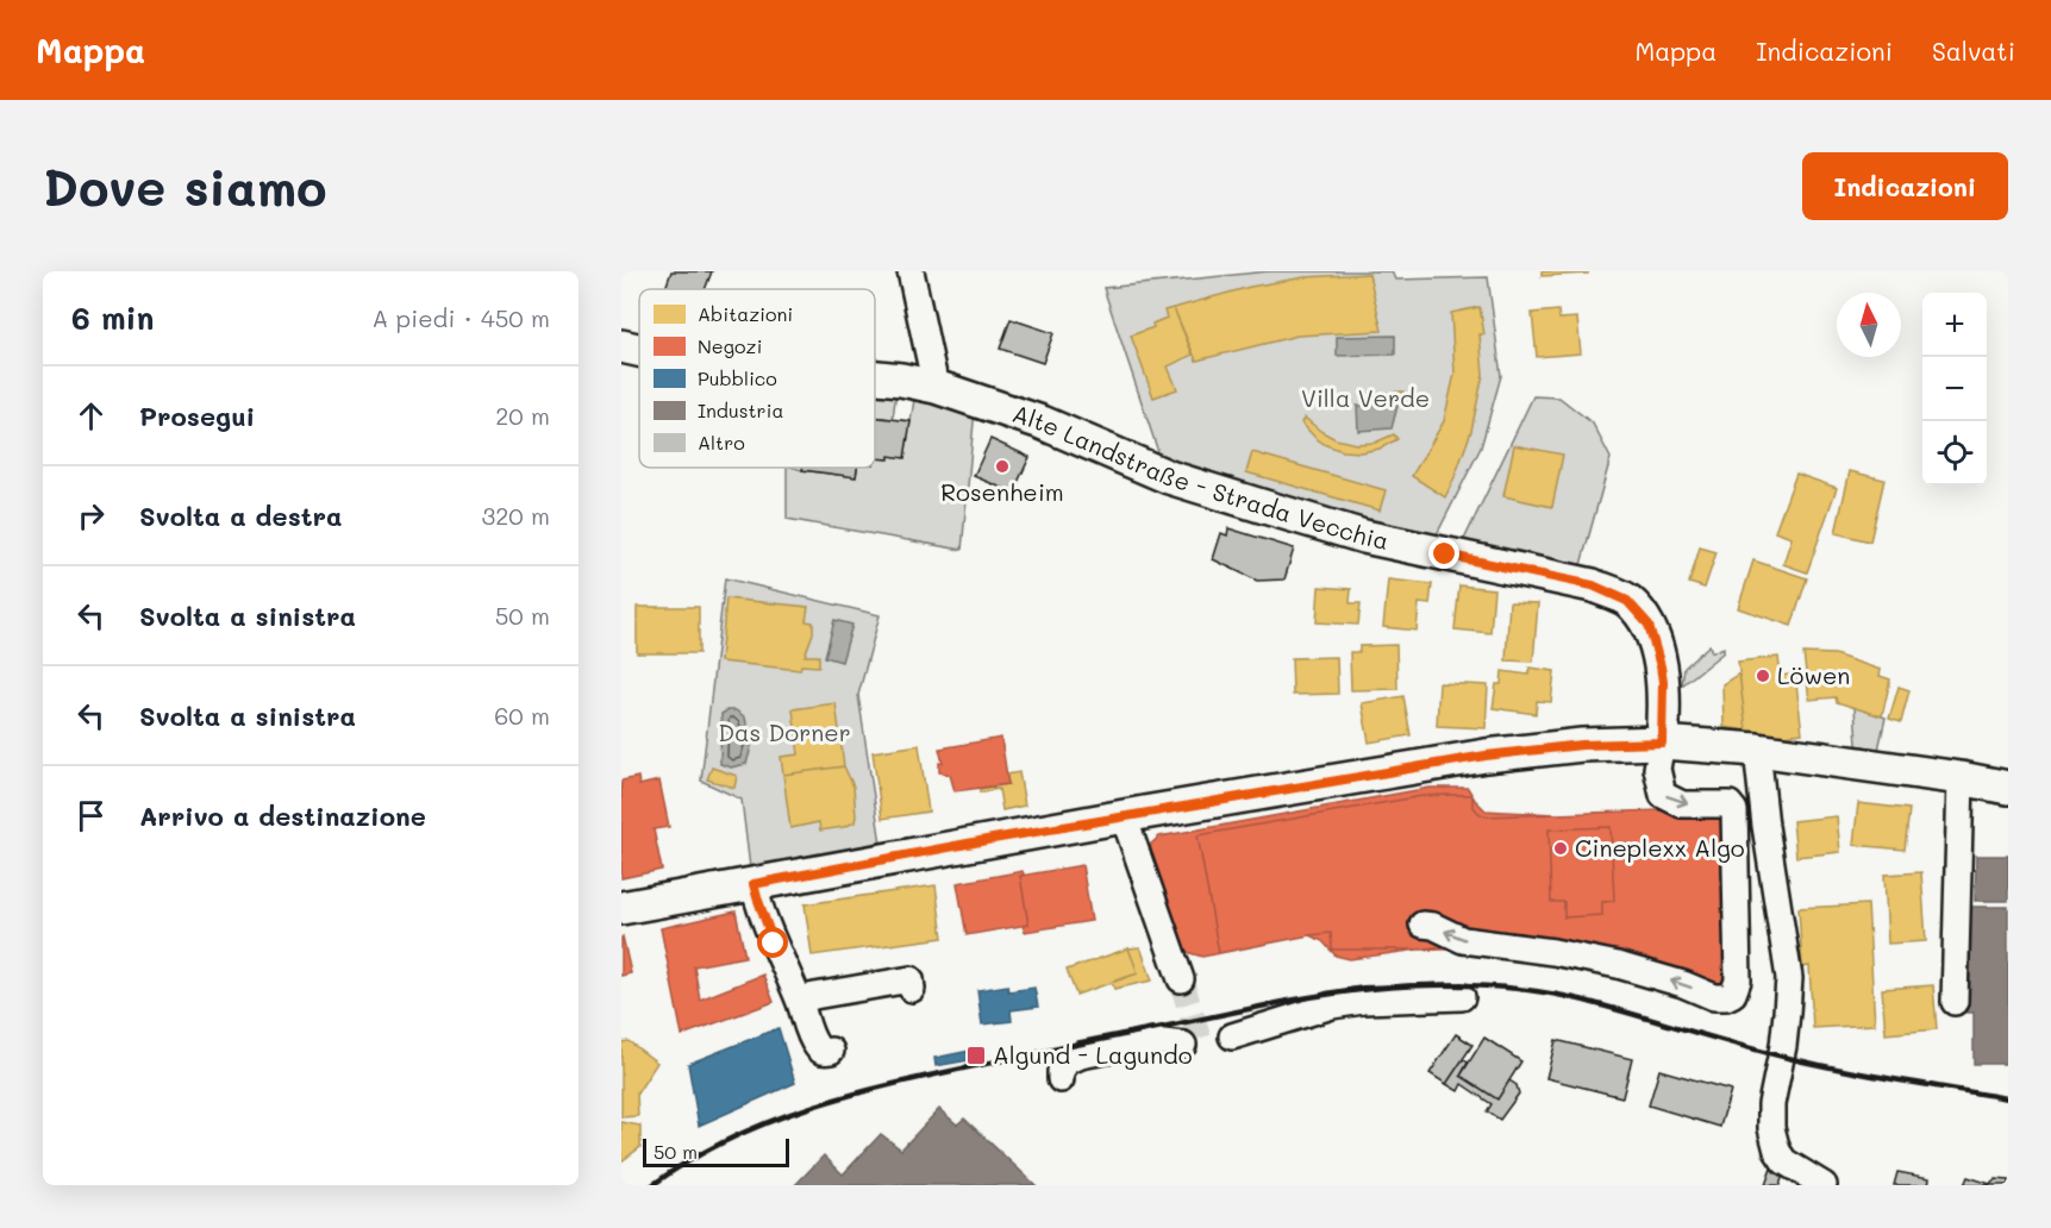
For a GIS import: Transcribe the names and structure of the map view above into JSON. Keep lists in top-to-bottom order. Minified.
{"streets":{"main road":["Alte Landstraße - Strada Vecchia"]},"parks":["Villa Verde","Das Dorner"],"places":{"other":["Rosenheim","Löwen","Cineplexx Algo"],"transit":["Algund - Lagundo"]},"legend":["Abitazioni","Negozi","Pubblico","Industria","Altro"],"scale_bar":"50 m","north":"top","page":{"header":"Mappa","nav":["Mappa","Indicazioni","Salvati"],"buttons":"Indicazioni","title":"Dove siamo","heading":["6 min","A piedi · 450 m"],"map_buttons":["+","−"],"list":[["Prosegui","20 m"],["Svolta a destra","320 m"],["Svolta a sinistra","50 m"],["Svolta a sinistra","60 m"],"Arrivo a destinazione"],"scale":"50 m"}}
